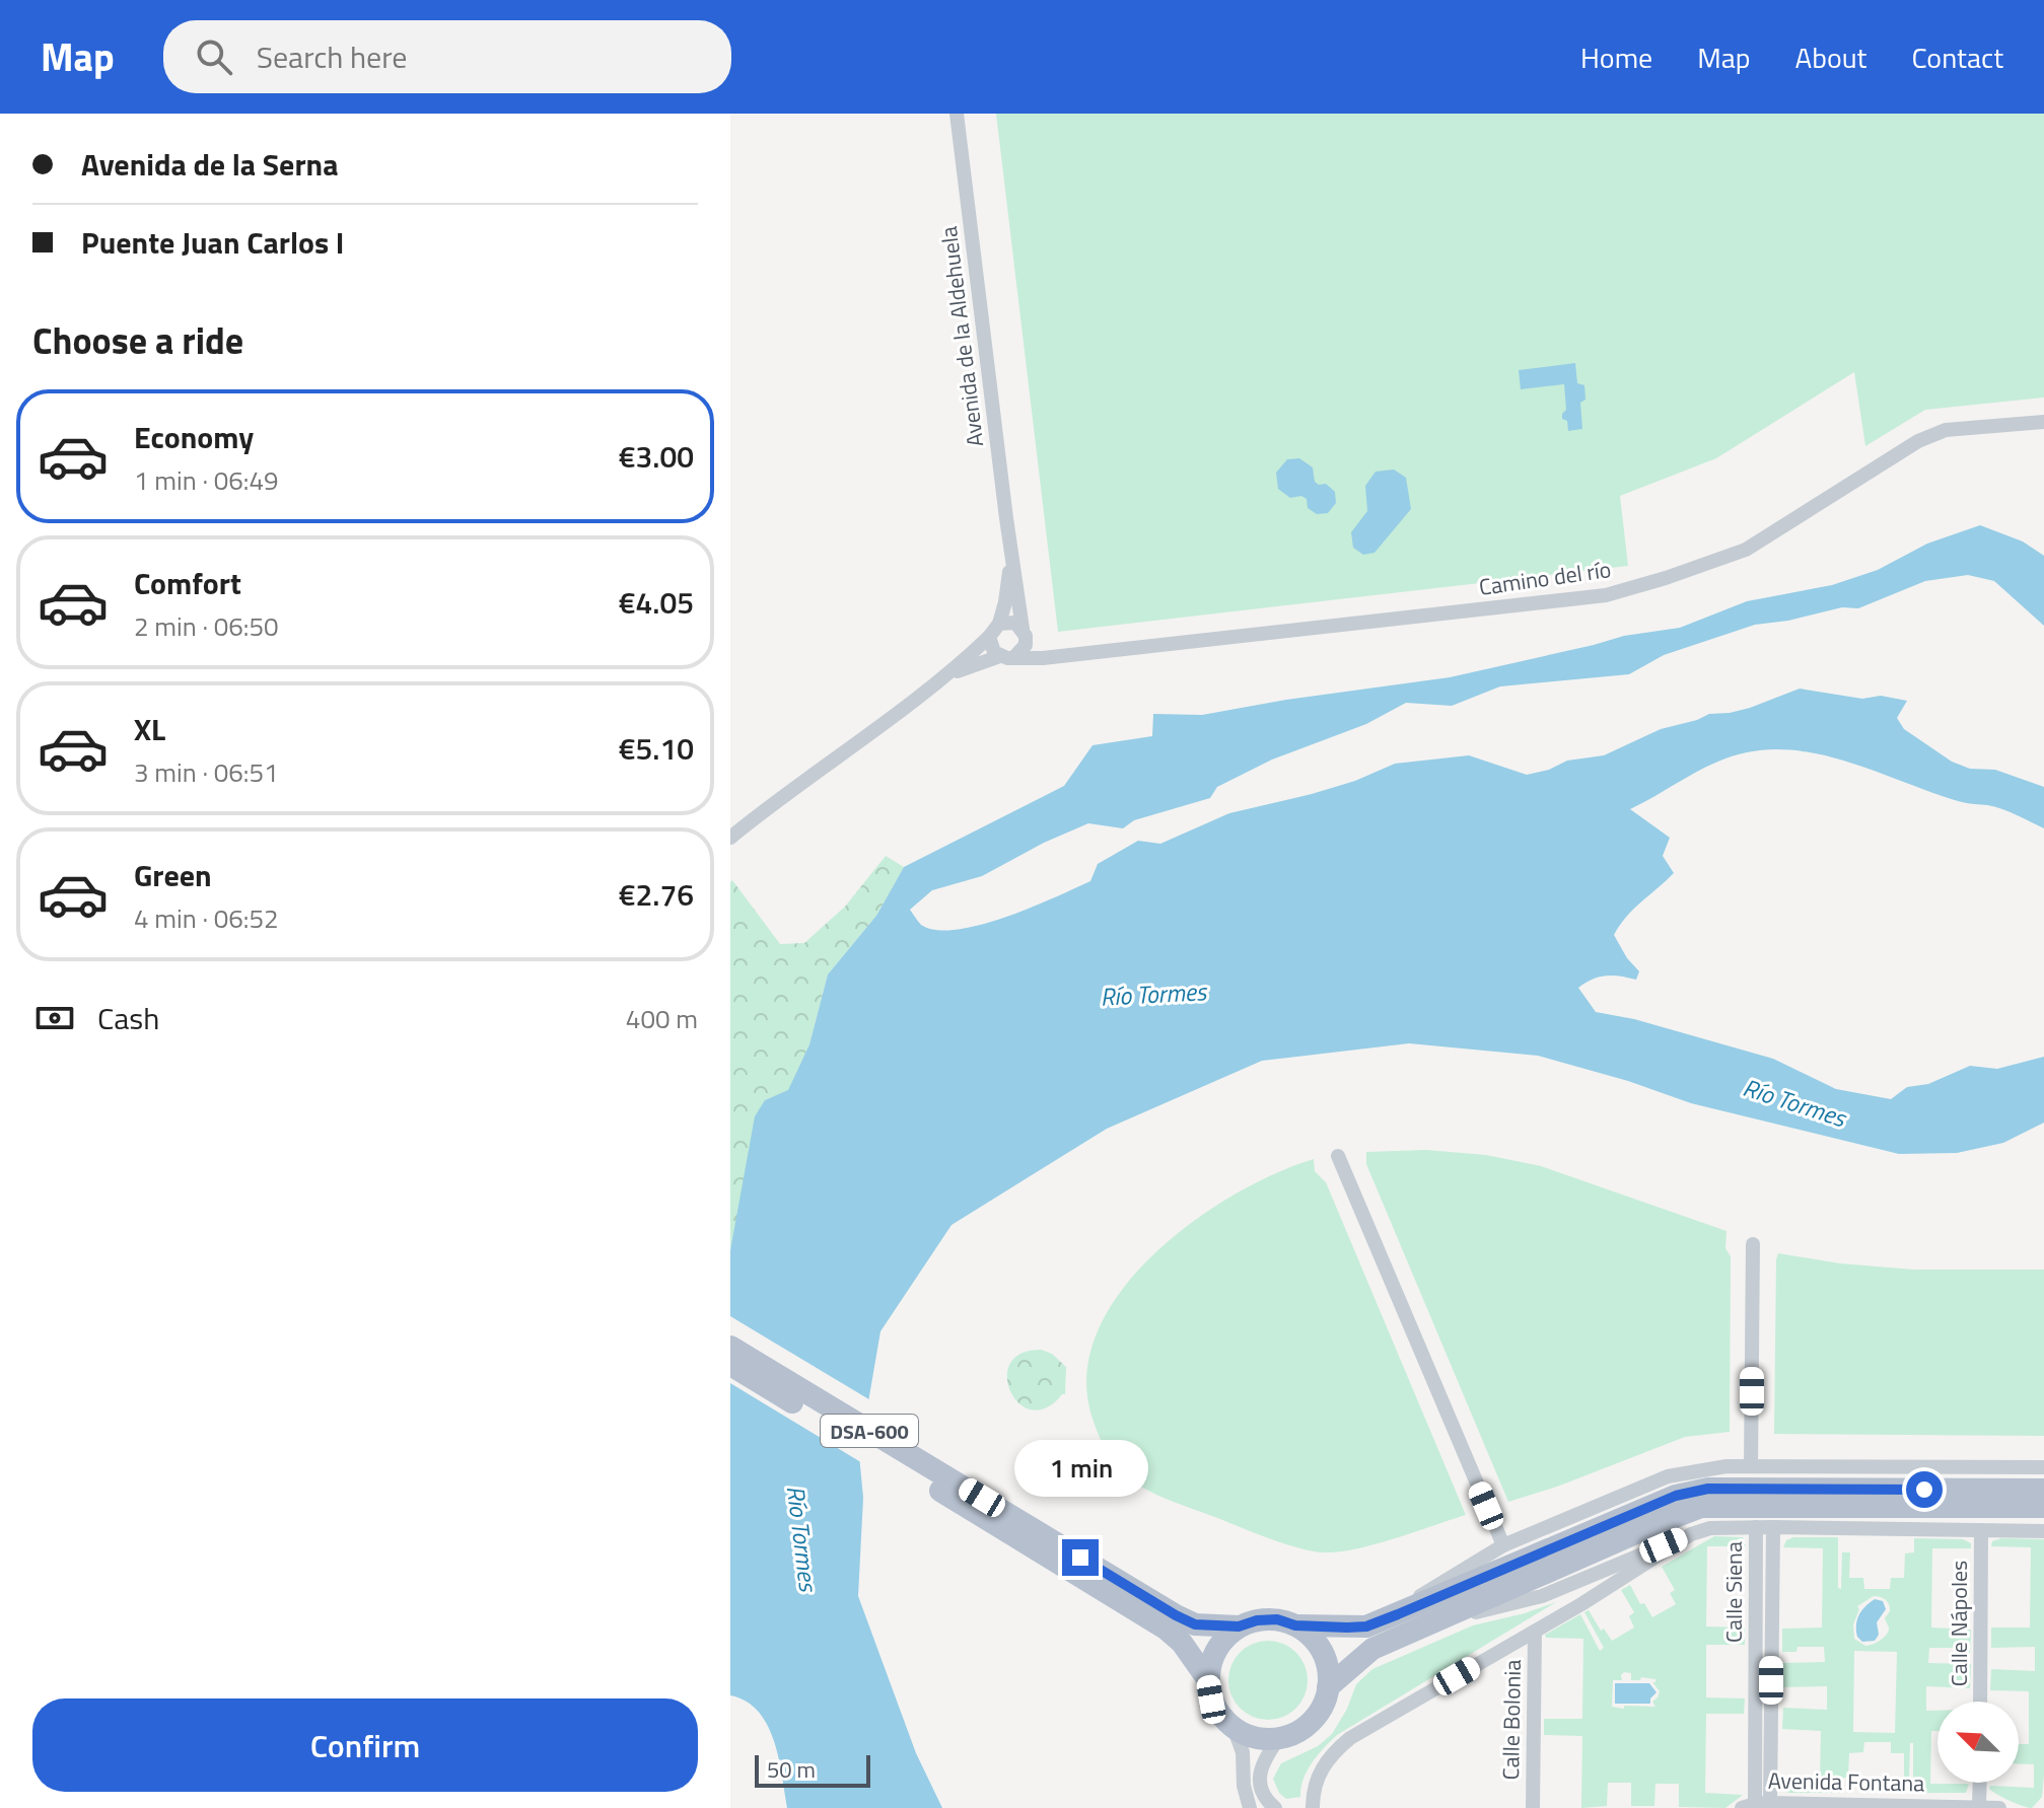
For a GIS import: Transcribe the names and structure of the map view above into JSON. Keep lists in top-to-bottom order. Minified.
{"streets":{"main road":["DSA-600"],"street":["Avenida de la Aldehuela","Camino del río","Calle Siena","Calle Nápoles","Calle Bolonia","Avenida Fontana"]},"crossings":[["Avenida de la Aldehuela","Camino del río"],["Calle Siena","Avenida Fontana"]],"water":["Río Tormes"],"scale_bar":"50 m","north":"top left","page":{"header":"Map","search":"Search here","nav":["Home","Map","About","Contact"],"banner":["Avenida de la Serna","Puente Juan Carlos I"],"heading":"Choose a ride","list":[{"name":"Economy","note":"1 min · 06:49","value":"€3.00"},{"name":"Comfort","note":"2 min · 06:50","value":"€4.05"},{"name":"XL","note":"3 min · 06:51","value":"€5.10"},{"name":"Green","note":"4 min · 06:52","value":"€2.76"}],"pay":["Cash","400 m"],"bubble":"1 min","buttons":"Confirm","scale":"50 m"}}
